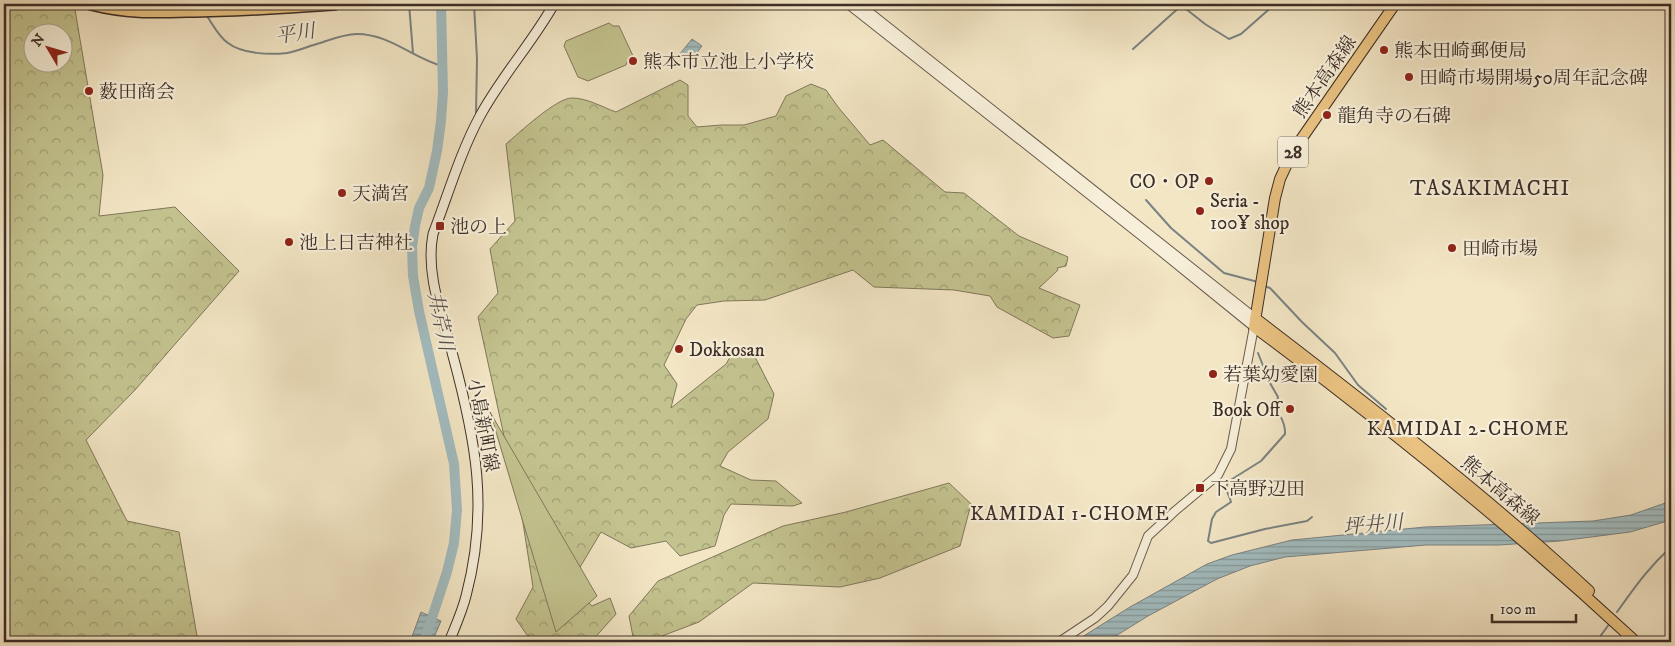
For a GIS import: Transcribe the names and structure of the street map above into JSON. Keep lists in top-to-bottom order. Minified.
{"streets":{"main road":["熊本高森線","28","小島新町線"]},"districts":["TASAKIMACHI","KAMIDAI 2-CHOME","KAMIDAI 1-CHOME"],"water":["平川","井芹川","坪井川"],"places":{"other":["熊本田崎郵便局","熊本市立池上小学校","田崎市場開場50周年記念碑","薮田商会","龍角寺の石碑","CO・OP","天満宮","Seria - 100¥ shop","池上日吉神社","田崎市場","Dokkosan","若葉幼愛園","Book Off"],"transit":["池の上","下高野辺田"]},"scale_bar":"100 m","north":"top left"}
